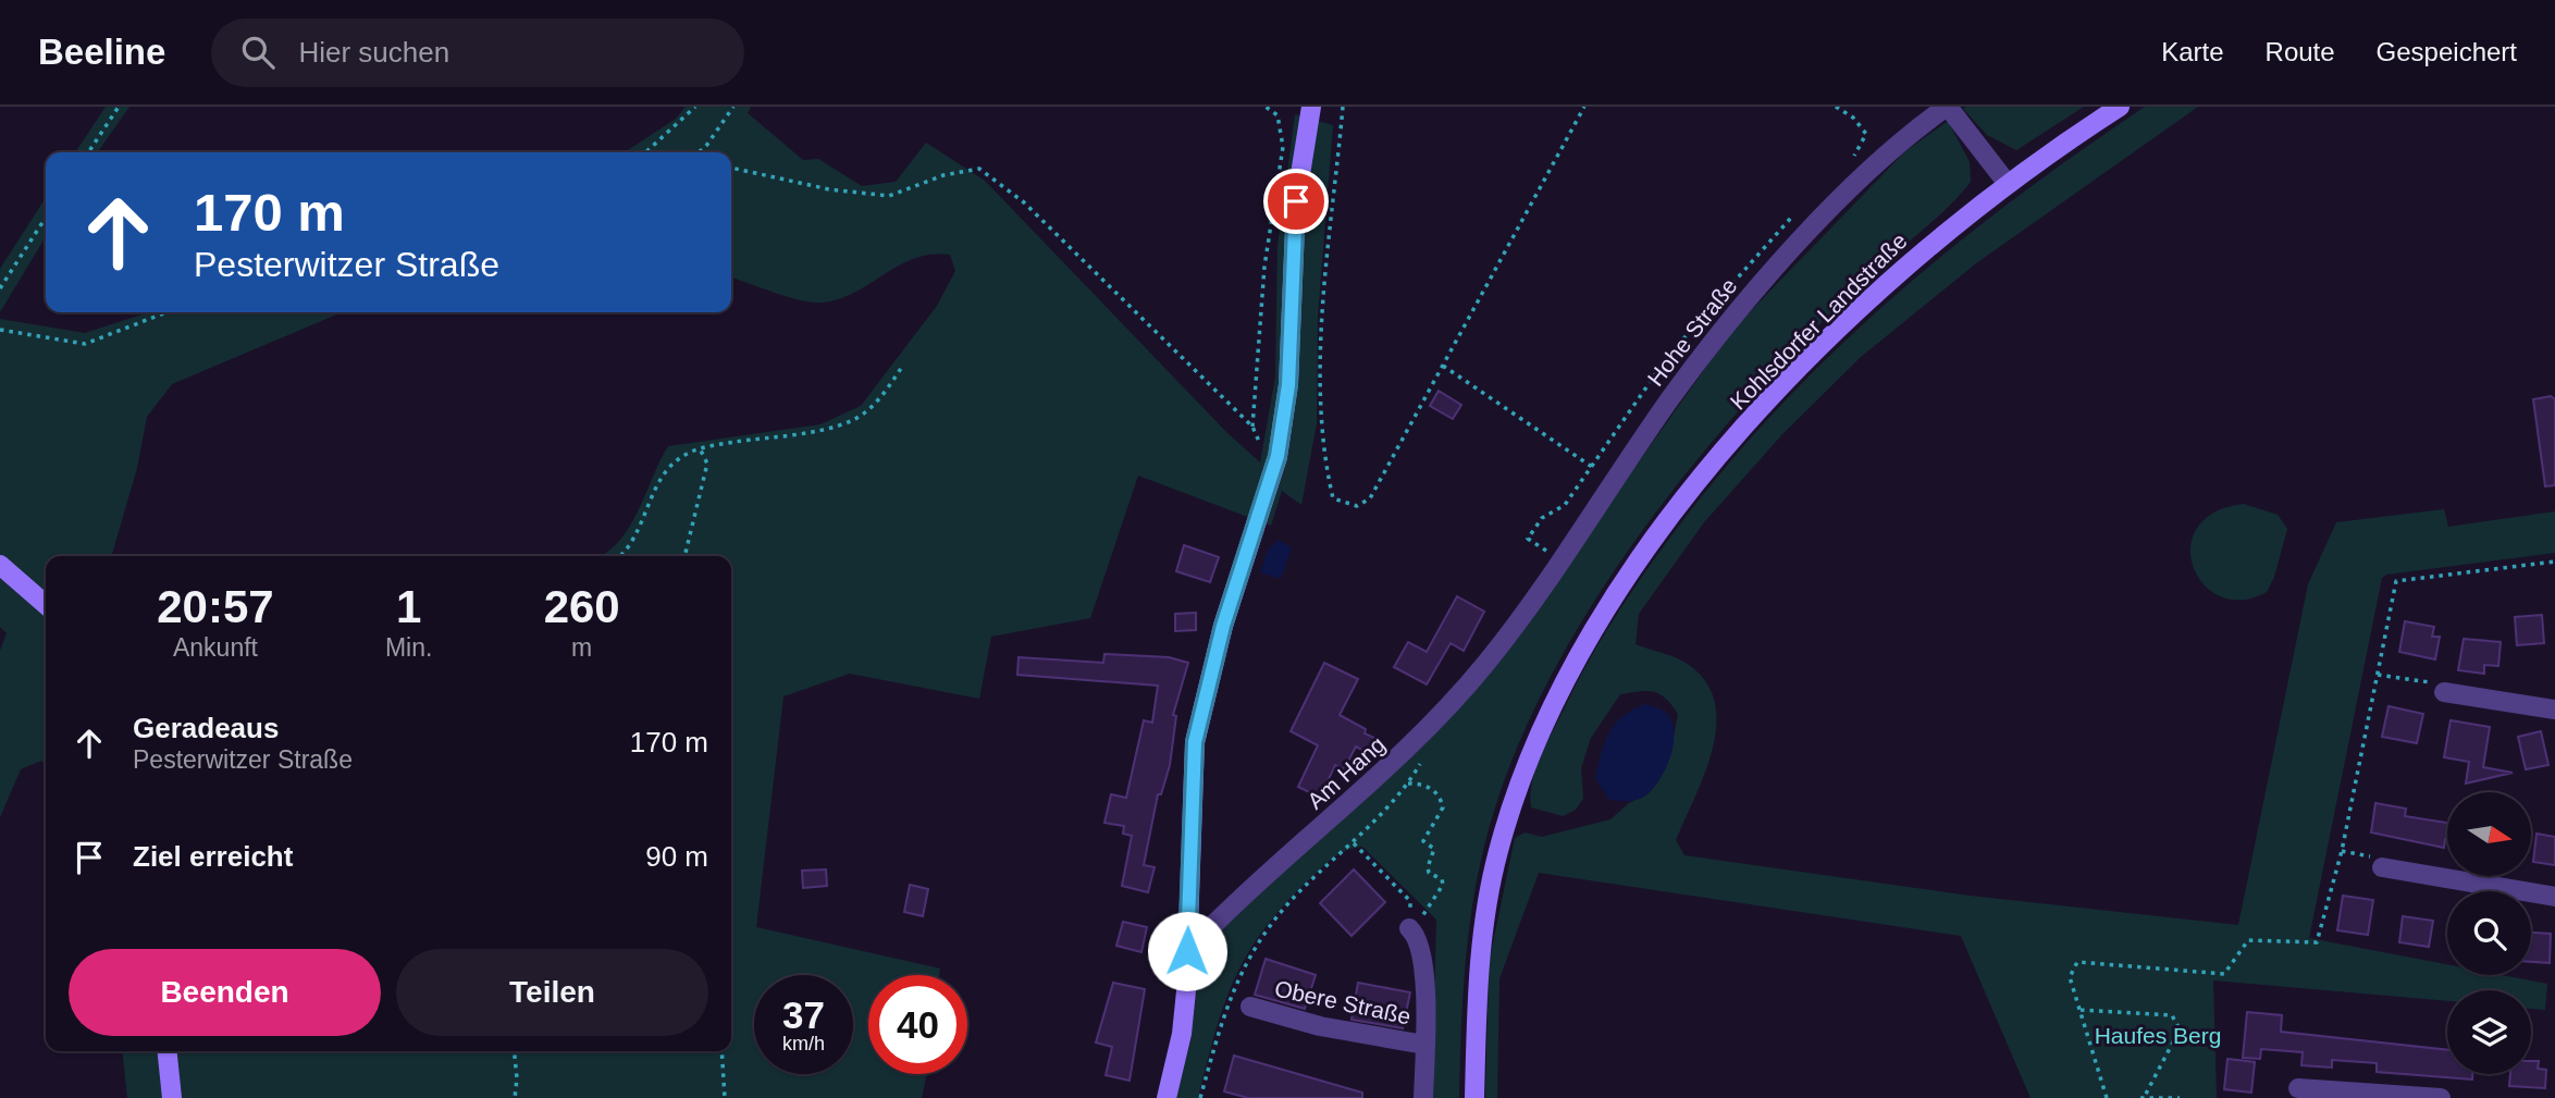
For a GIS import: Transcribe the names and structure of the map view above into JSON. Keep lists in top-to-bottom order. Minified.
{"streets":{"street":["Kohlsdorfer Landstraße","Hohe Straße","Am Hang","Obere Straße"]},"crossings":[["Kohlsdorfer Landstraße","Hohe Straße"],["Hohe Straße","Am Hang"]],"parks":["Haufes Berg"],"north":"right","page":{"header":"Beeline","search":"Hier suchen","nav":["Karte","Route","Gespeichert"],"turn":["170 m","Pesterwitzer Straße"],"eta":["20:57","Ankunft","1","Min.","260","m"],"list":[{"name":"Geradeaus","note":"Pesterwitzer Straße","value":"170 m"},{"name":"Ziel erreicht","value":"90 m"}],"buttons":["Beenden","Teilen"],"speed":"37 km/h","limit":"40"}}
